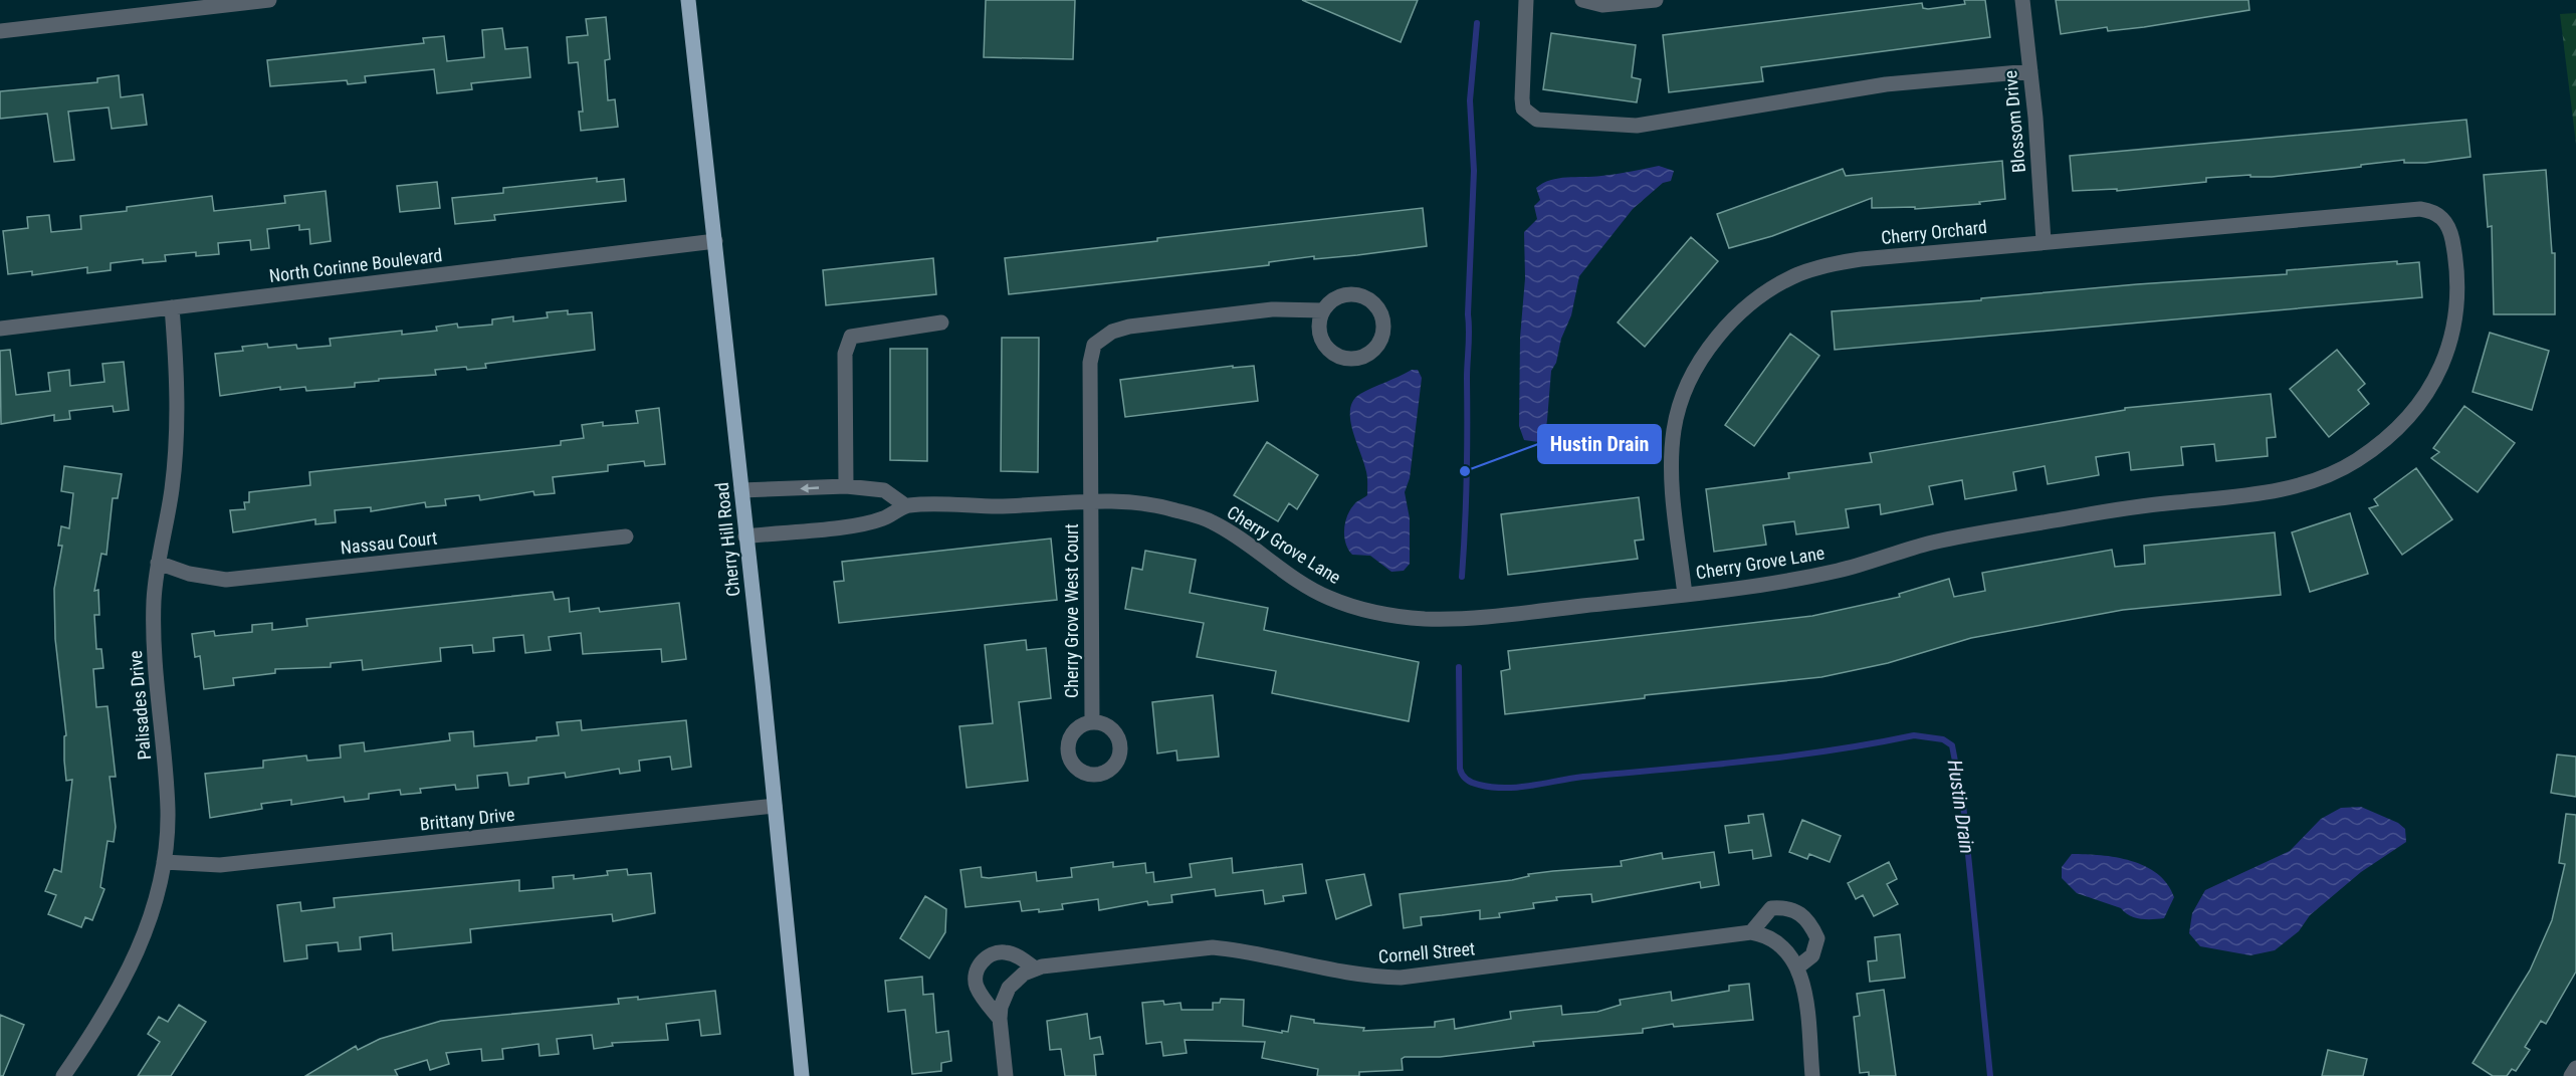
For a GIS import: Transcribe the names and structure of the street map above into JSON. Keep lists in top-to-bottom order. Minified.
{"streets":{"main road":["Cherry Hill Road"],"street":["Blossom Drive","Cherry Orchard","North Corinne Boulevard","Nassau Court","Cherry Grove Lane","Cherry Grove West Court","Palisades Drive","Brittany Drive","Cornell Street"]},"crossings":[["Blossom Drive","Cherry Orchard"],["Cherry Orchard","Cherry Grove Lane"],["North Corinne Boulevard","Cherry Hill Road"],["North Corinne Boulevard","Palisades Drive"],["Cherry Hill Road","Cherry Grove Lane"],["Cherry Hill Road","Brittany Drive"],["Nassau Court","Palisades Drive"],["Cherry Grove Lane","Cherry Grove West Court"],["Palisades Drive","Brittany Drive"]],"water":["Hustin Drain"],"places":["Hustin Drain"]}
